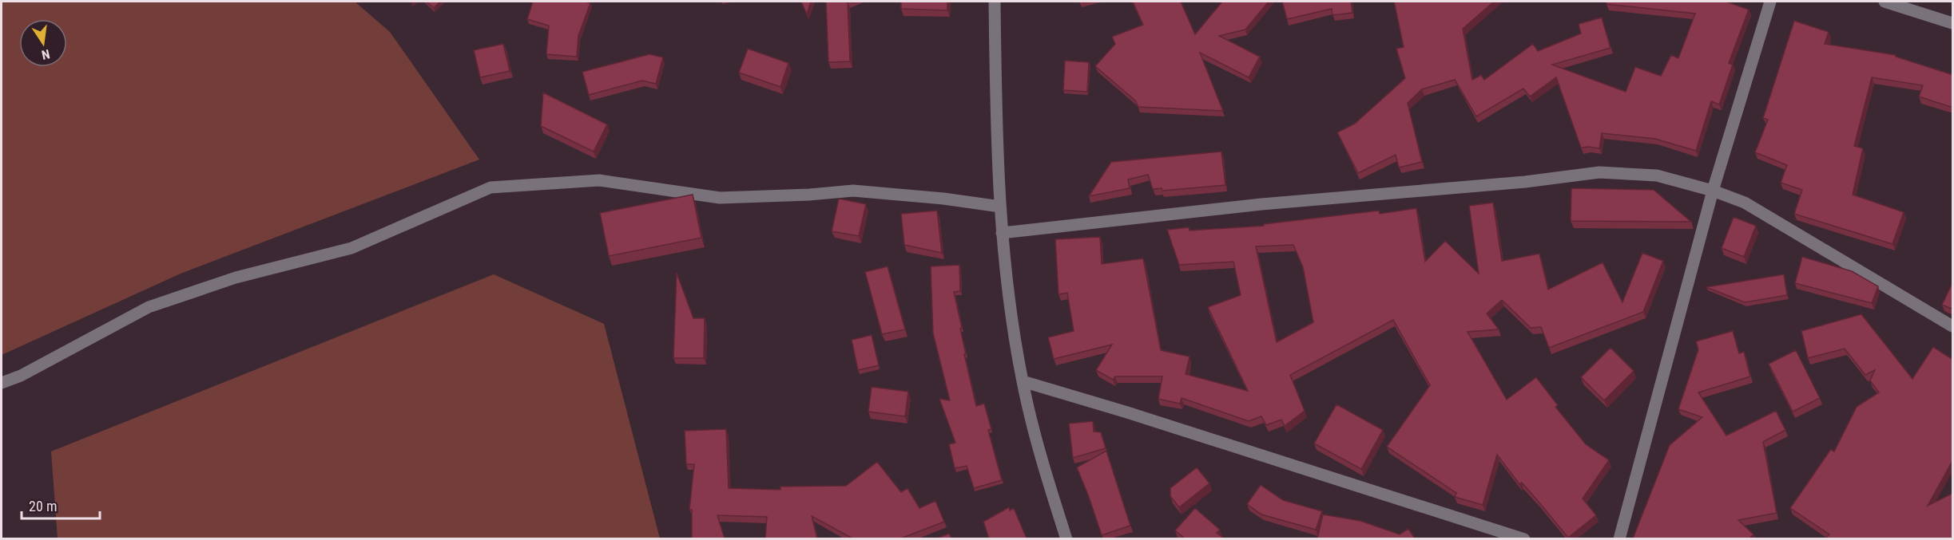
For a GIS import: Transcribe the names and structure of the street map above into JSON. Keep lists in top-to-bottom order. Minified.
{"scale_bar":"20 m","north":"bottom"}
